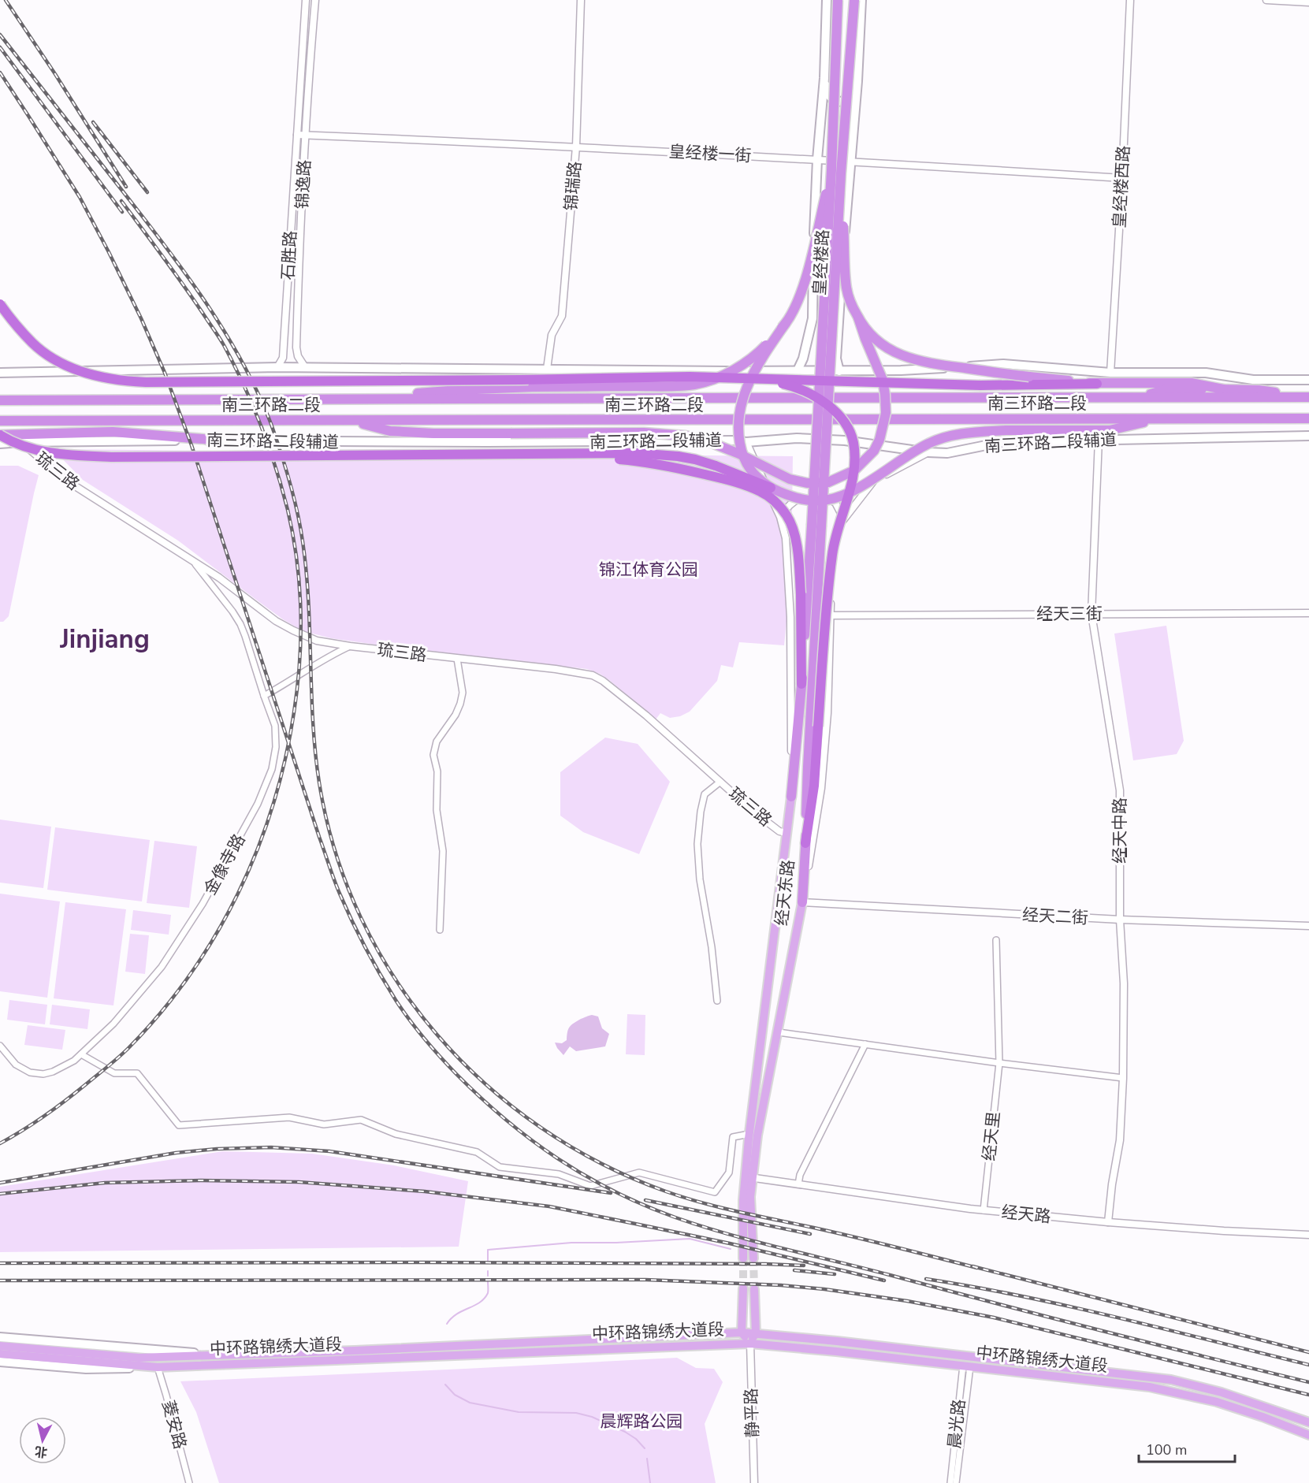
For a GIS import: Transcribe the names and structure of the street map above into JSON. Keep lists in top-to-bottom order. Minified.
{"streets":{"highway":["皇经楼路","南三环路二段","经天东路"],"main road":["南三环路二段辅道","中环路锦绣大道段"],"street":["皇经楼一街","锦逸路","锦瑞路","皇经楼西路","石胜路","琉三路","经天三街","经天中路","金像寺路","经天二街","经天里","经天路","静平路","晨光路","菱安路"]},"crossings":[["皇经楼一街","锦逸路"],["皇经楼一街","锦瑞路"],["皇经楼一街","皇经楼西路"],["皇经楼一街","石胜路"],["皇经楼路","经天东路"],["南三环路二段辅道","琉三路"],["南三环路二段辅道","经天中路"],["琉三路","金像寺路"],["琉三路","经天东路"],["经天三街","经天中路"],["经天中路","经天二街"],["经天中路","经天路"],["经天东路","经天二街"],["经天东路","经天路"],["经天里","经天路"],["中环路锦绣大道段","静平路"],["中环路锦绣大道段","晨光路"],["中环路锦绣大道段","菱安路"]],"districts":["Jinjiang"],"parks":["锦江体育公园","晨辉路公园"],"scale_bar":"100 m","north":"bottom"}
